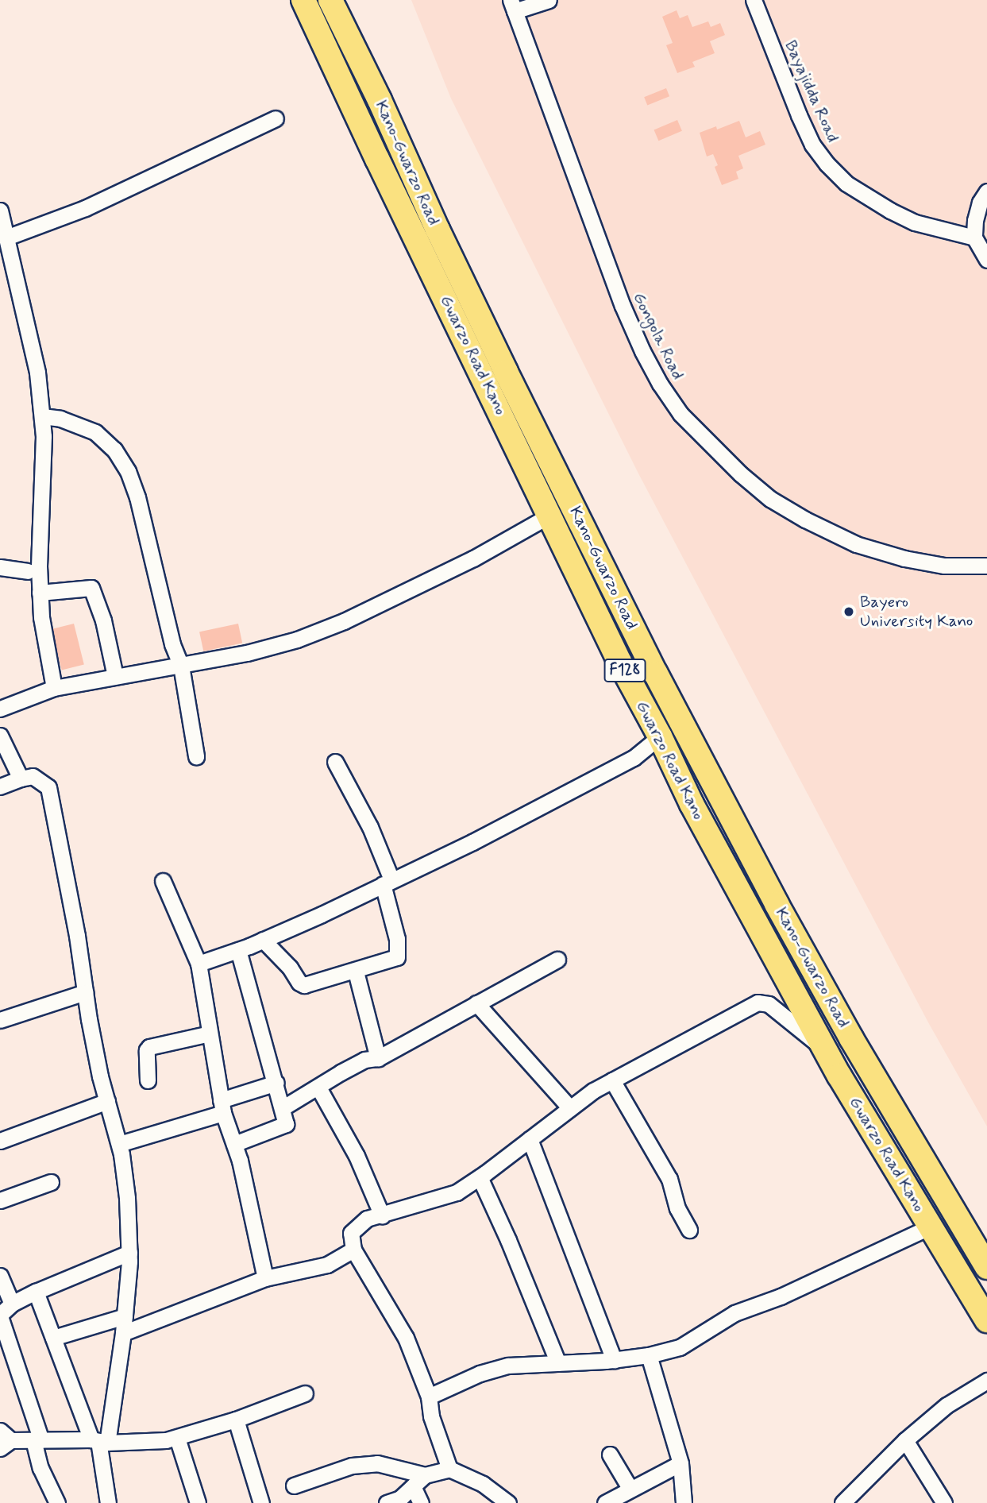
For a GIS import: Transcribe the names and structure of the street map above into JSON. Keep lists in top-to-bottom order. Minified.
{"streets":{"main road":["Kano-Gwarzo Road","Gwarzo Road Kano","F128"],"street":["Bayajidda Road","Gongola Road"]},"places":["Bayero University Kano"]}
